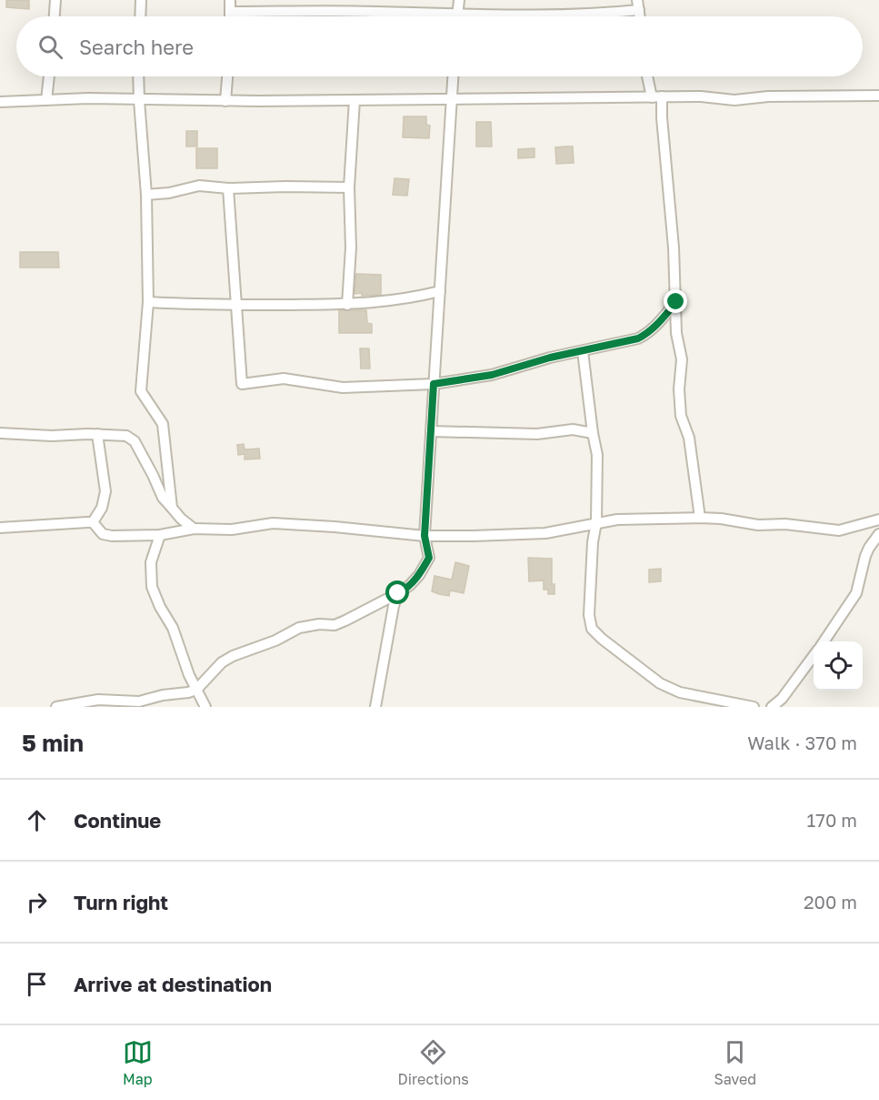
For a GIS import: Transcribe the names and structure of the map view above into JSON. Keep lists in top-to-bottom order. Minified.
{"page":{"search":"Search here","heading":["5 min","Walk · 370 m"],"list":[["Continue","170 m"],["Turn right","200 m"],"Arrive at destination"],"nav":["Map","Directions","Saved"]}}
